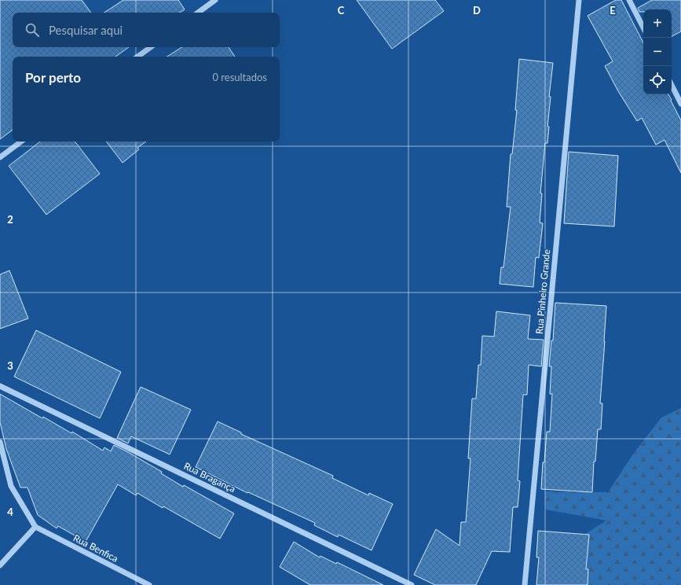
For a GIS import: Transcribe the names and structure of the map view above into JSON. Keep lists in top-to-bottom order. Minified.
{"streets":{"street":["Rua Pinheiro Grande","Rua Bragança","Rua Benfica"]},"page":{"map_buttons":["+","−"],"search":"Pesquisar aqui","heading":["Por perto","0 resultados"]},"grid":{"columns":["C","D","E"],"rows":["2","3","4"]}}
